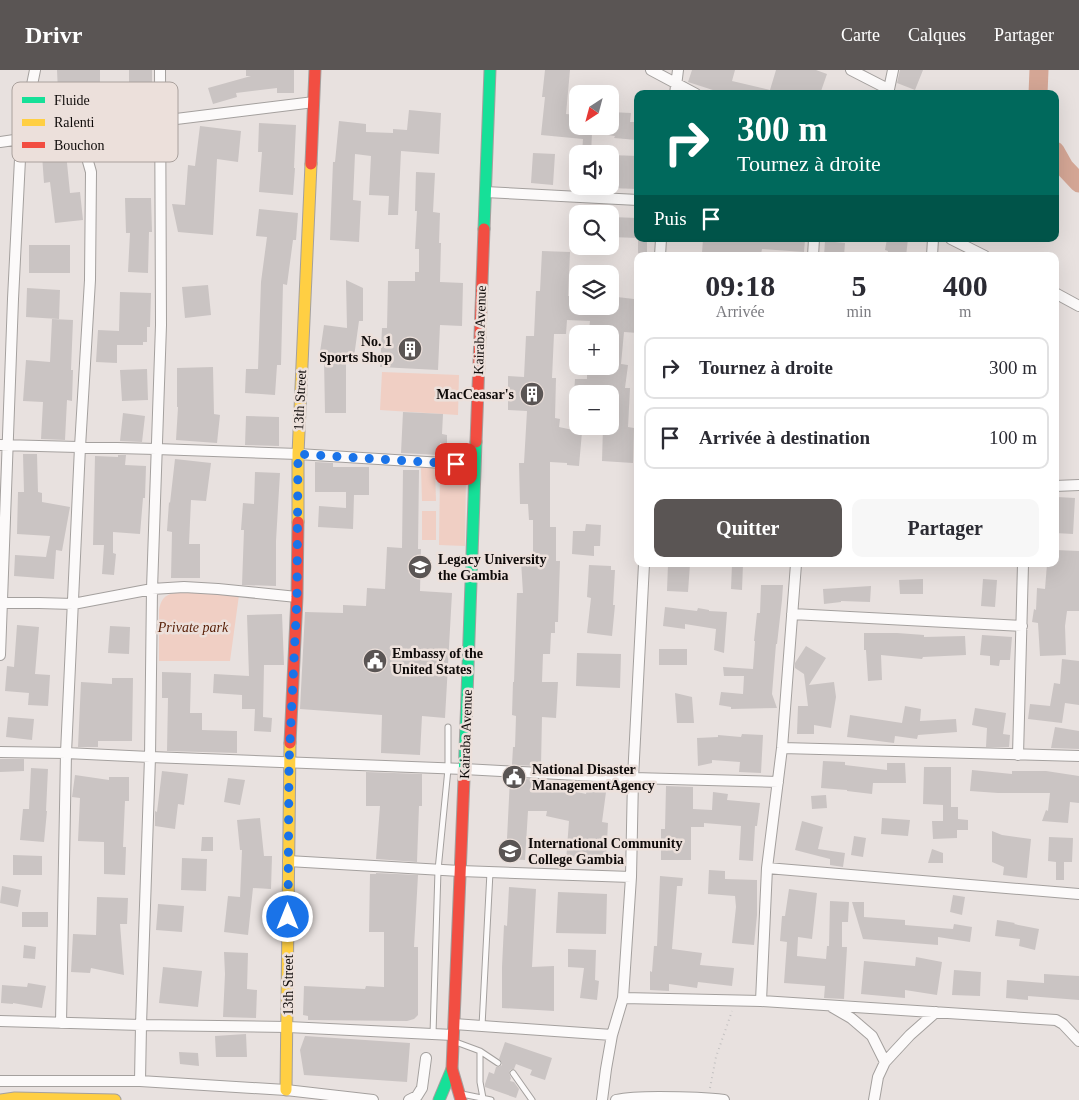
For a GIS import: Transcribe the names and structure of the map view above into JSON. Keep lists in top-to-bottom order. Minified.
{"streets":{"street":["Kairaba Avenue","13th Street"]},"parks":["Private park"],"places":{"building":["No. 1 Sports Shop","MacCeasar's"],"school or university":["Legacy University the Gambia","International Community College Gambia"],"public building":["Embassy of the United States","National Disaster ManagementAgency"]},"legend":["Fluide","Ralenti","Bouchon"],"north":"bottom left","page":{"header":"Drivr","nav":["Carte","Calques","Partager"],"map_buttons":["+","−"],"turn":["300 m","Tournez à droite"],"then":"Puis","eta":["09:18","Arrivée","5","min","400","m"],"list":[{"name":"Tournez à droite","value":"300 m"},{"name":"Arrivée à destination","value":"100 m"}],"buttons":["Quitter","Partager"]}}
